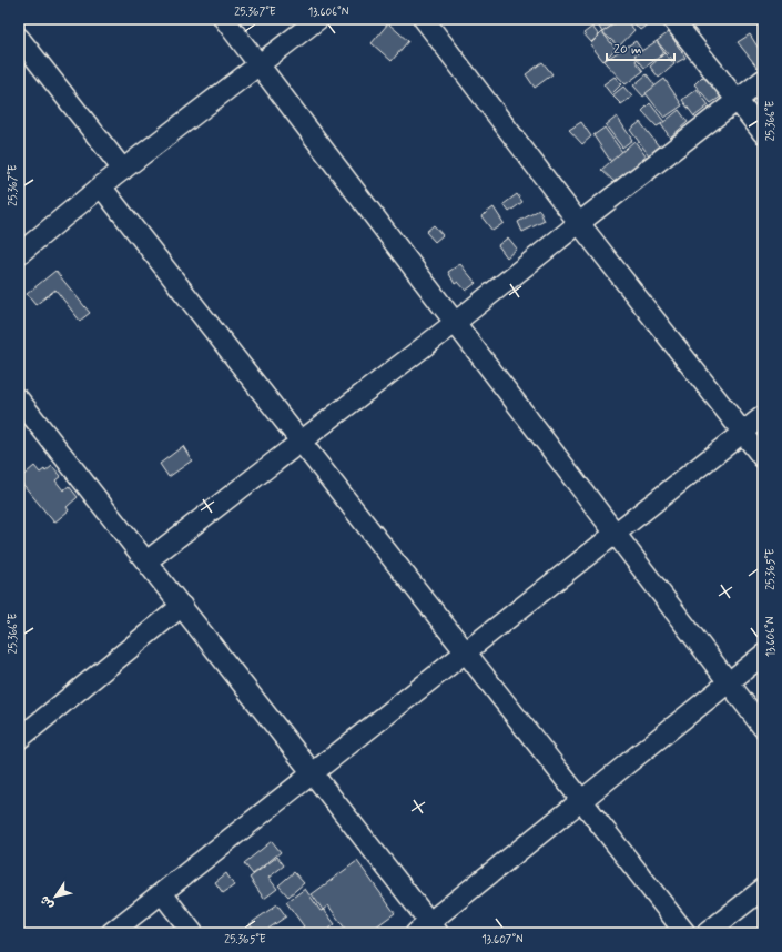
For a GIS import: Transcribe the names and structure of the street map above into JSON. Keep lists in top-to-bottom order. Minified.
{"scale_bar":"20 m","north":"bottom left","coordinates":["25.367°E","13.606°N","25.366°E","25.365°E","13.607°N"]}
